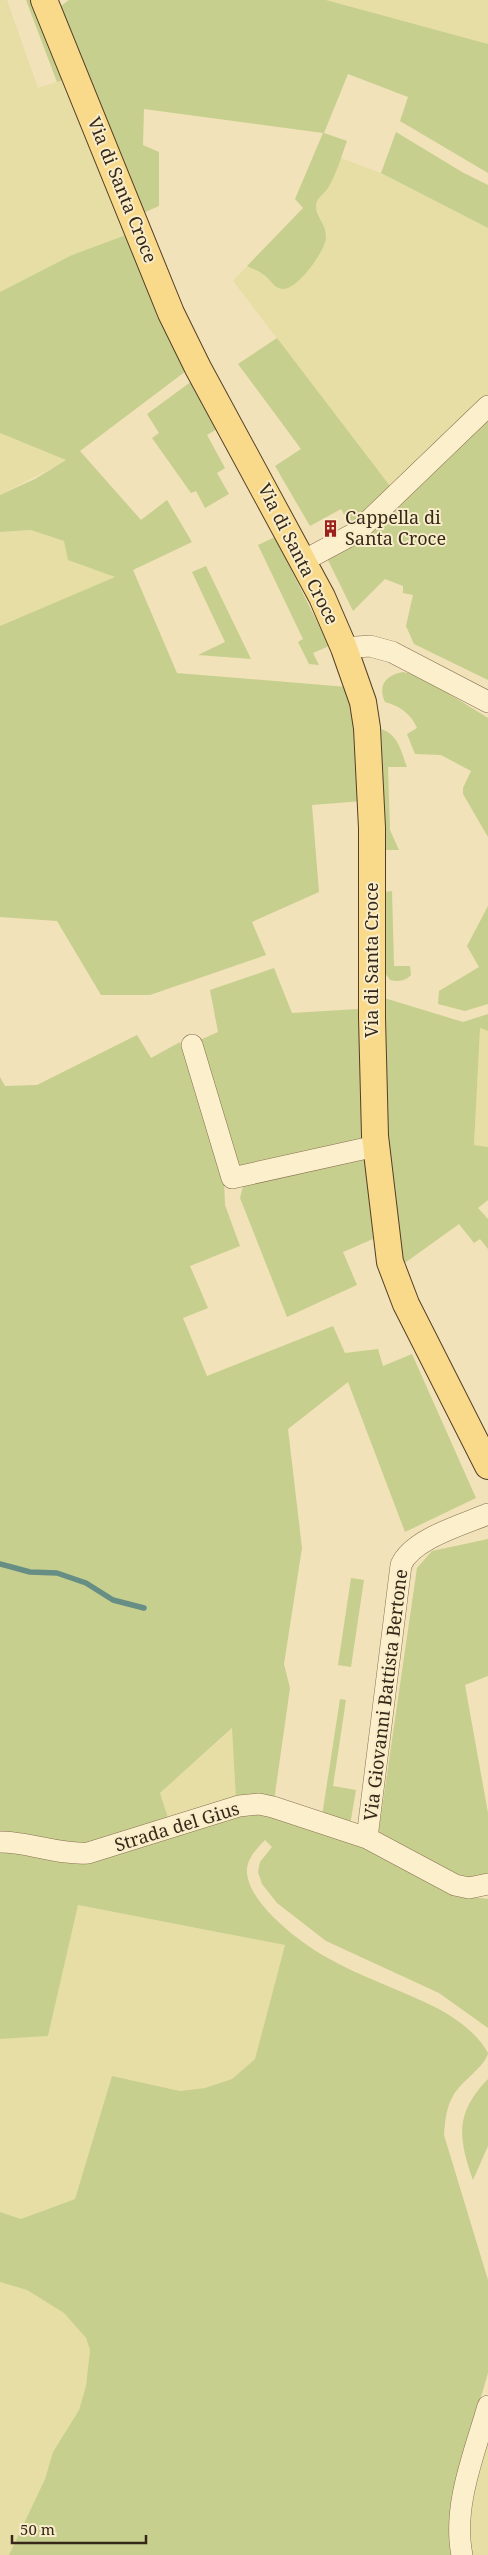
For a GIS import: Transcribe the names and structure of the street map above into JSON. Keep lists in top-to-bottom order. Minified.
{"streets":{"main road":["Via di Santa Croce"],"street":["Via Giovanni Battista Bertone","Strada del Gius"]},"crossings":[["Via Giovanni Battista Bertone","Strada del Gius"]],"places":{"building":["Cappella di Santa Croce"]},"scale_bar":"50 m"}
